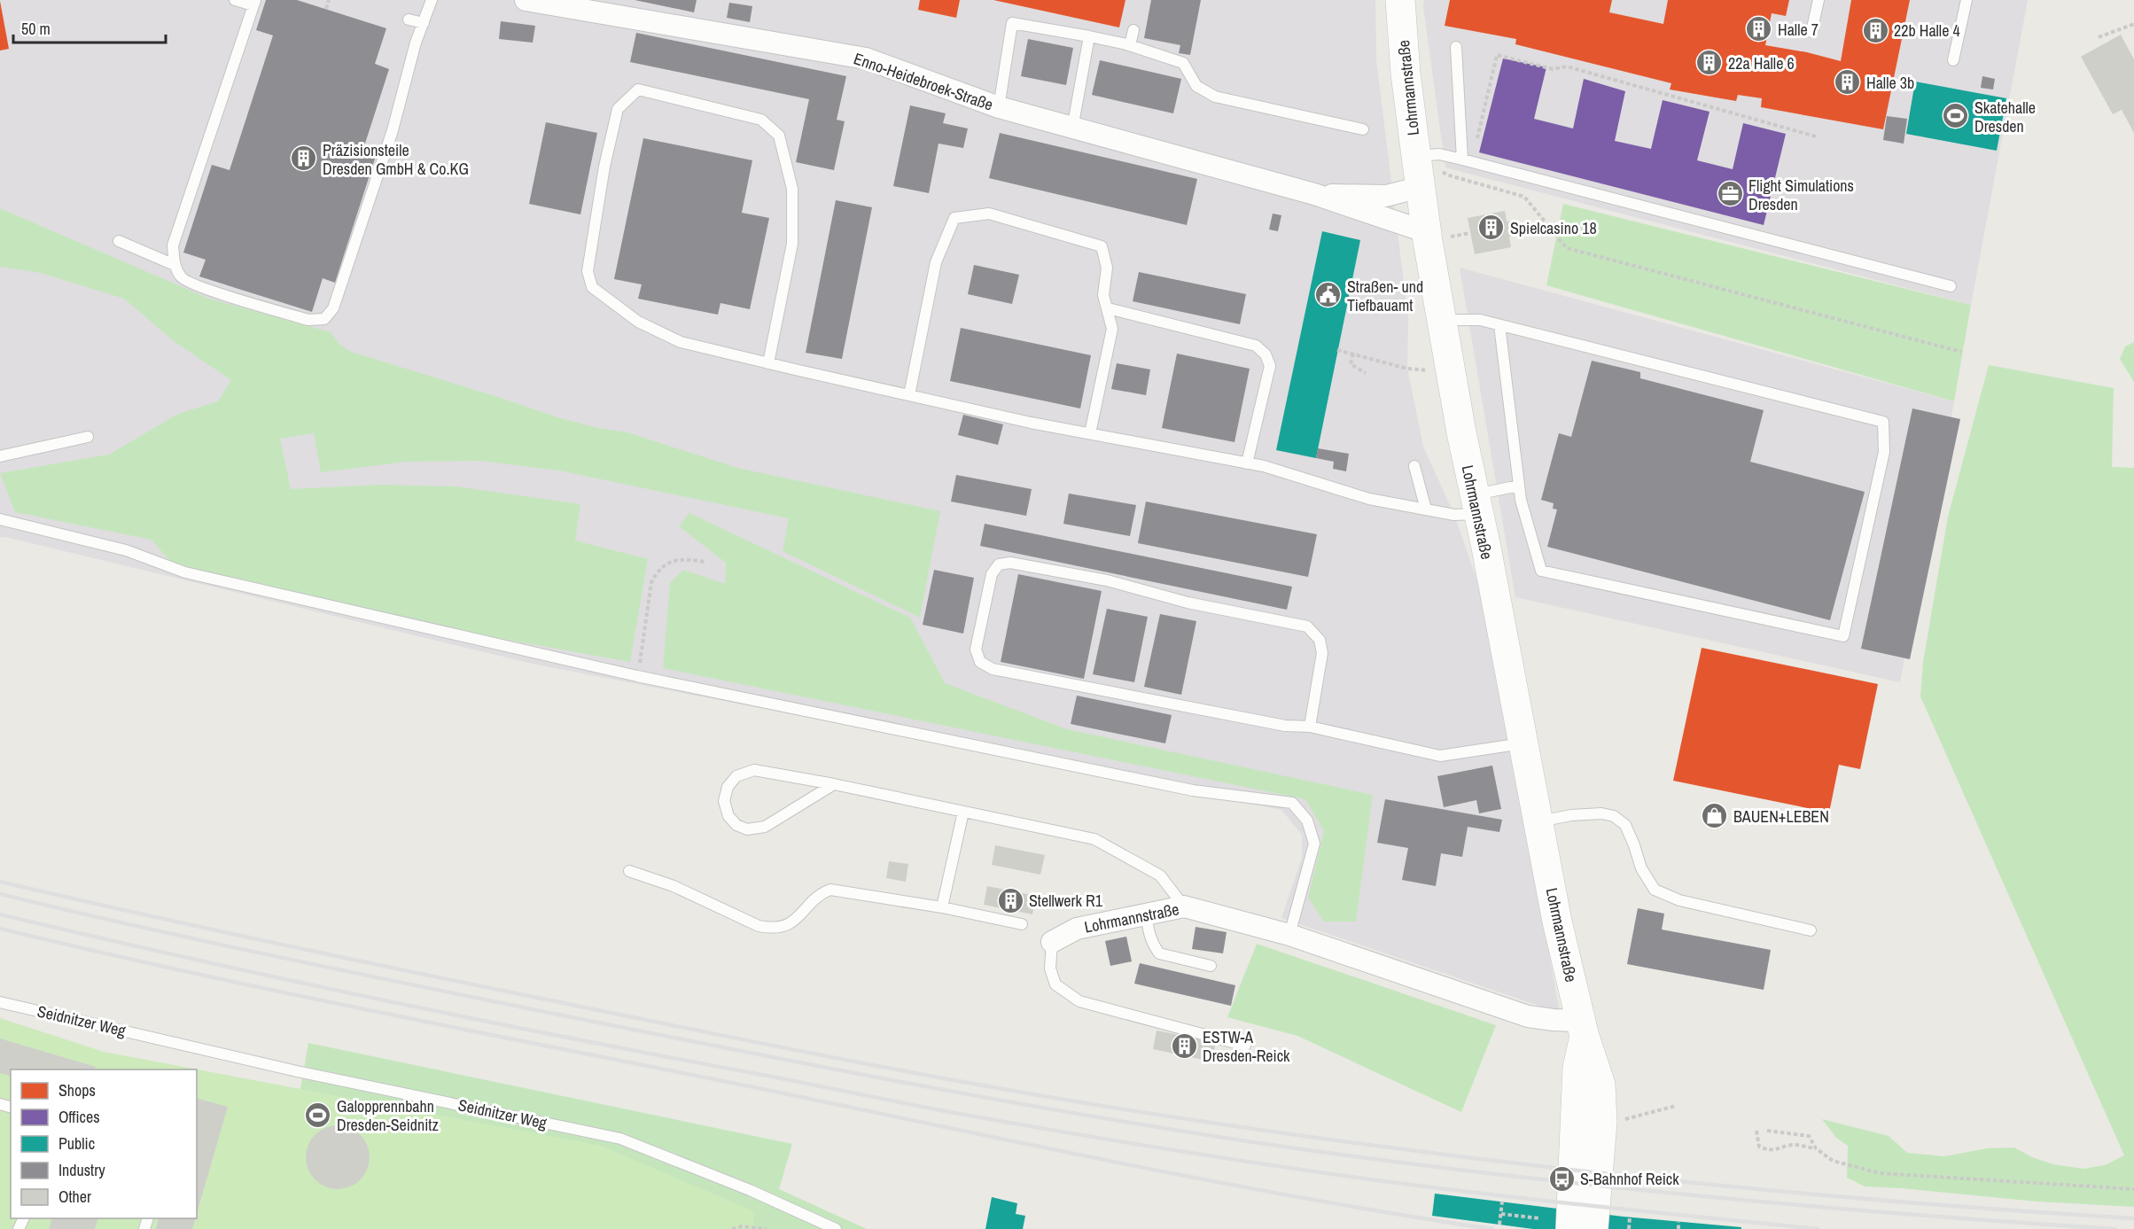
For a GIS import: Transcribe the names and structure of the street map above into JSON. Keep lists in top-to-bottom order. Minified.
{"streets":{"street":["Enno-Heidebroek-Straße","Lohrmannstraße"],"lane":["Seidnitzer Weg"]},"crossings":[["Enno-Heidebroek-Straße","Lohrmannstraße"]],"places":{"building":["Halle 7","22b Halle 4","22a Halle 6","Halle 3b","Präzisionsteile Dresden GmbH & Co.KG","Spielcasino 18","Stellwerk R1","ESTW-A Dresden-Reick"],"sports":["Skatehalle Dresden","Galopprennbahn Dresden-Seidnitz"],"office":["Flight Simulations Dresden"],"public building":["Straßen- und Tiefbauamt"],"shop":["BAUEN+LEBEN"],"bus stop":["S-Bahnhof Reick"]},"legend":["Shops","Offices","Public","Industry","Other"],"scale_bar":"50 m"}
